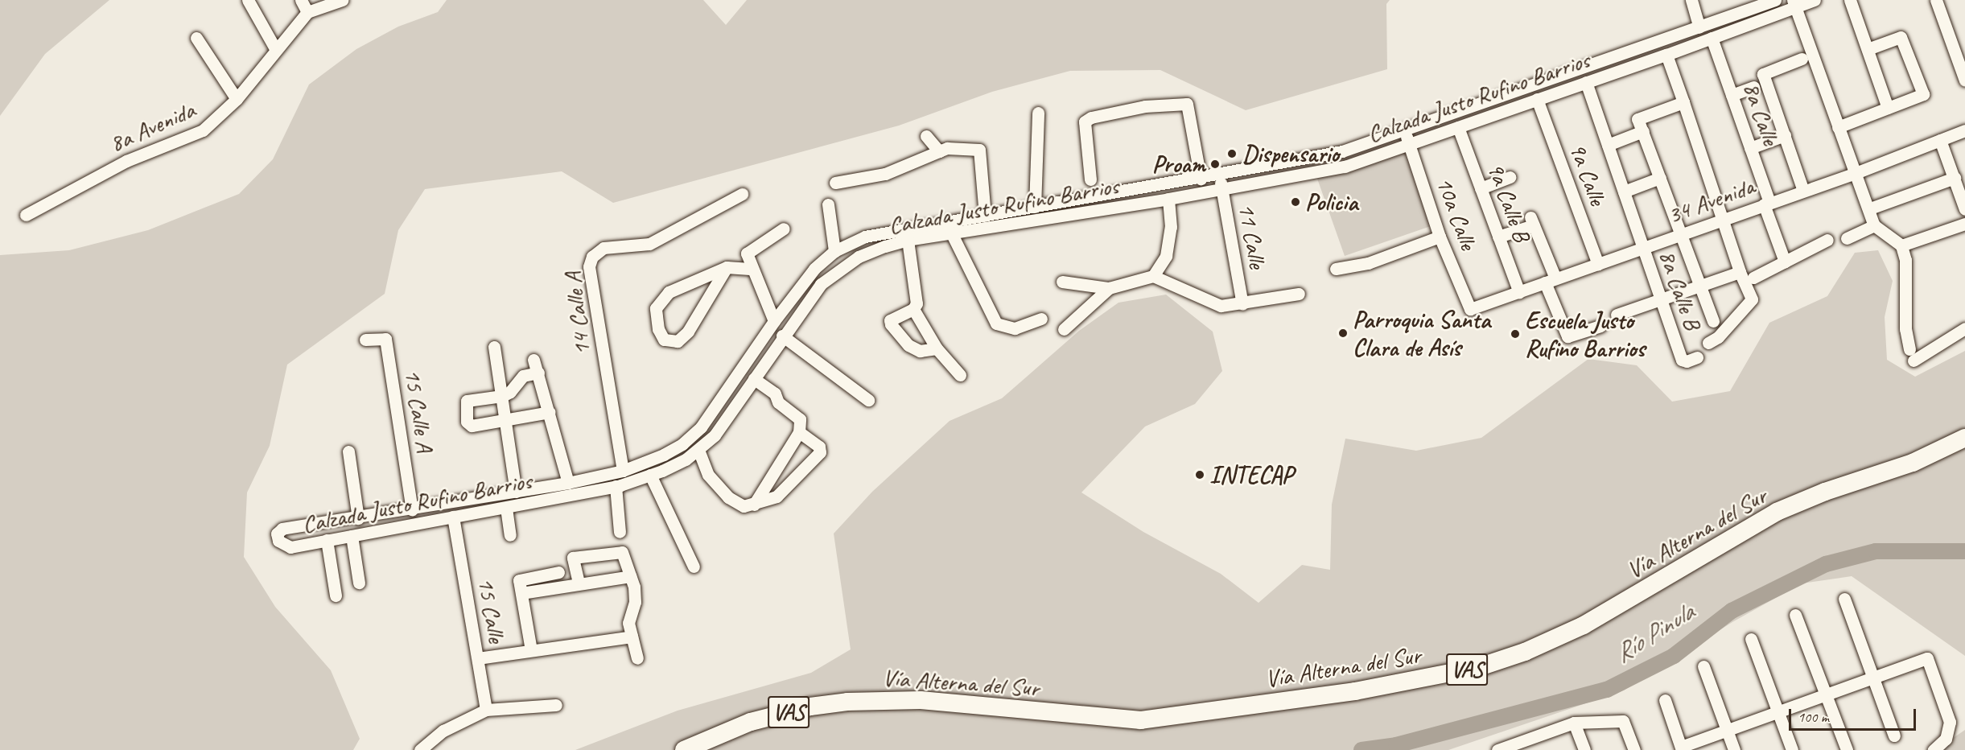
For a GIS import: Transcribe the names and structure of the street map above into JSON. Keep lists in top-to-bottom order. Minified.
{"streets":{"highway":["Vía Alterna del Sur","VAS"],"street":["Calzada Justo Rufino Barrios","8a Calle","8a Avenida","9a Calle","34 Avenida","9a Calle B","10a Calle","11 Calle","8a Calle B","14 Calle A","15 Calle A","15 Calle"]},"crossings":[["Calzada Justo Rufino Barrios","8a Calle"],["Calzada Justo Rufino Barrios","9a Calle"],["Calzada Justo Rufino Barrios","9a Calle B"],["Calzada Justo Rufino Barrios","10a Calle"],["Calzada Justo Rufino Barrios","11 Calle"],["Calzada Justo Rufino Barrios","8a Calle B"],["Calzada Justo Rufino Barrios","14 Calle A"],["Calzada Justo Rufino Barrios","15 Calle A"],["Calzada Justo Rufino Barrios","15 Calle"],["8a Calle","34 Avenida"],["9a Calle","34 Avenida"],["34 Avenida","9a Calle B"],["34 Avenida","10a Calle"],["34 Avenida","8a Calle B"]],"water":["Río Pinula"],"places":["Dispensario","Proam","Policia","Parroquia Santa Clara de Asís","Escuela Justo Rufino Barrios","INTECAP"],"scale_bar":"100 m"}
